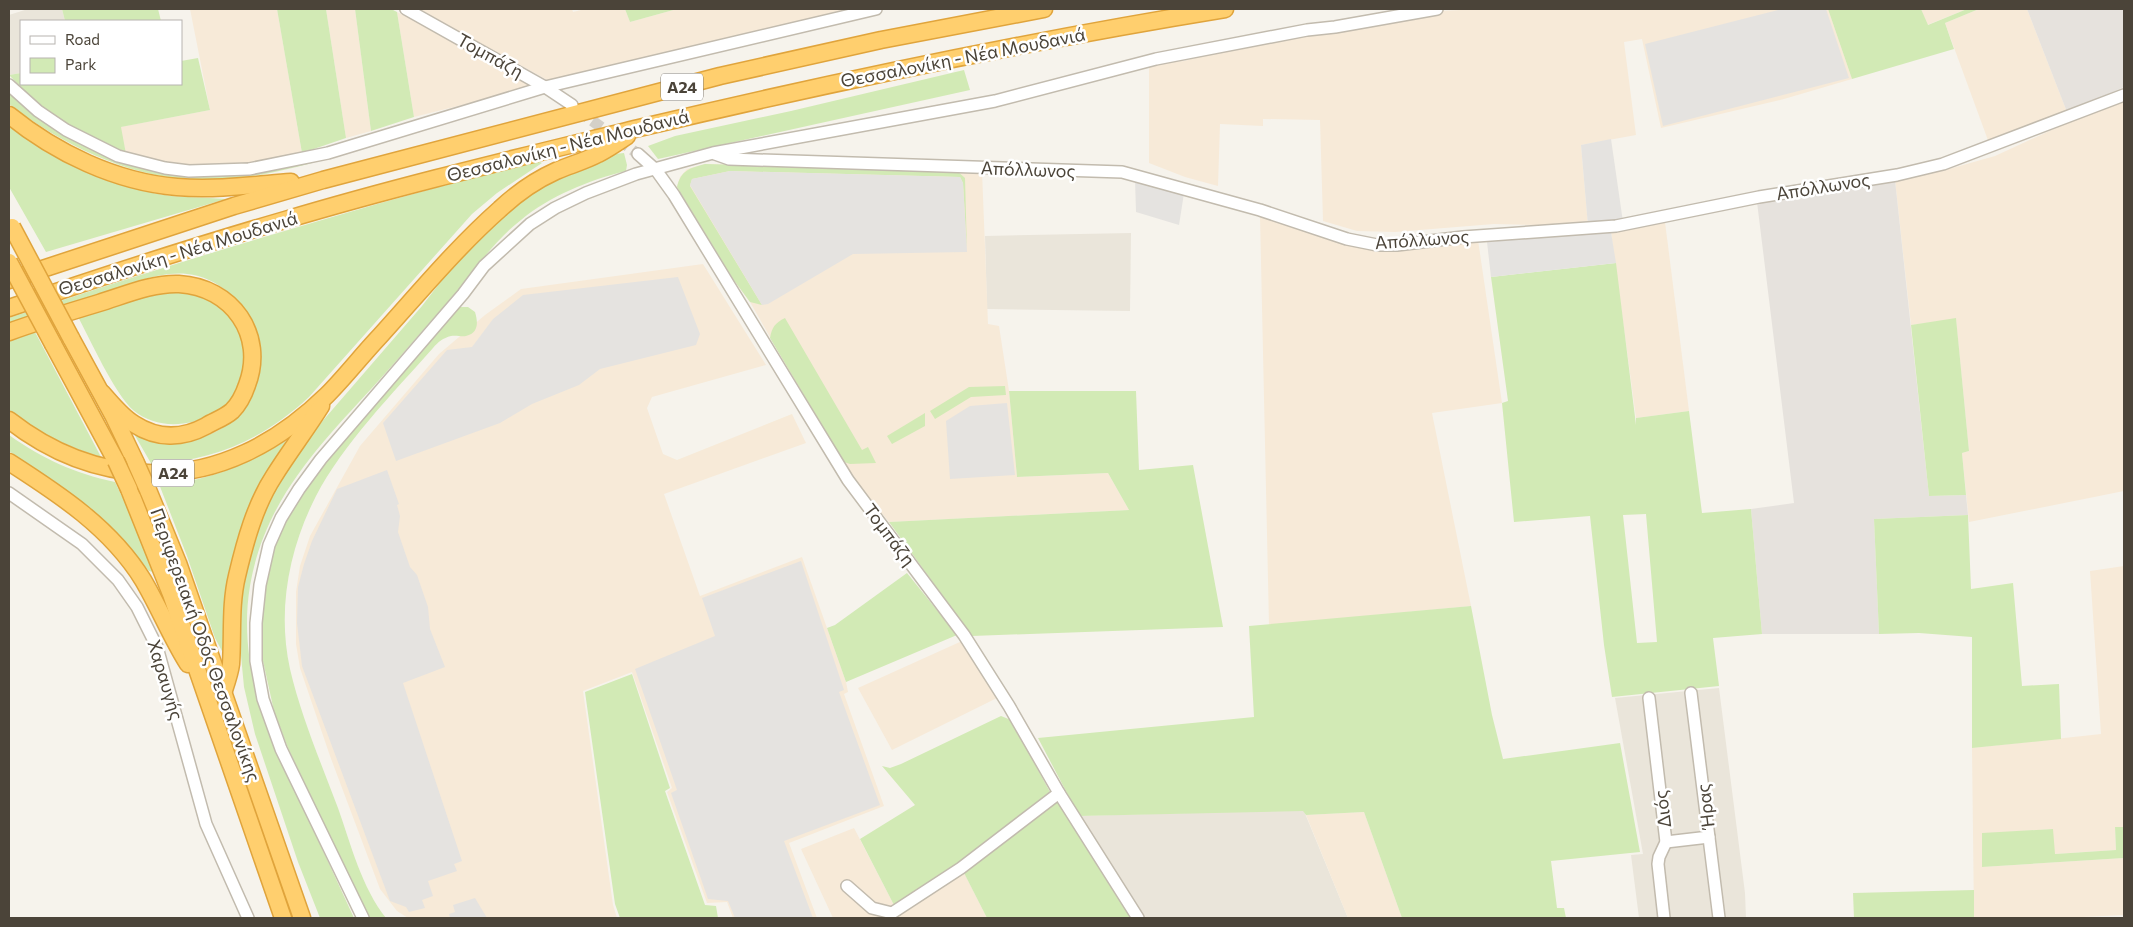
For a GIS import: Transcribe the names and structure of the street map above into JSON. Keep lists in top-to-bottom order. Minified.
{"streets":{"highway":["Θεσσαλονίκη - Νέα Μουδανιά","Α24","Περιφερειακή Οδός Θεσσαλονίκης"],"street":["Τομπάζη","Απόλλωνος","Χαραυγής","Ήρας","Διός"]},"crossings":[["Θεσσαλονίκη - Νέα Μουδανιά","Α24"]],"legend":["Road","Park"]}
